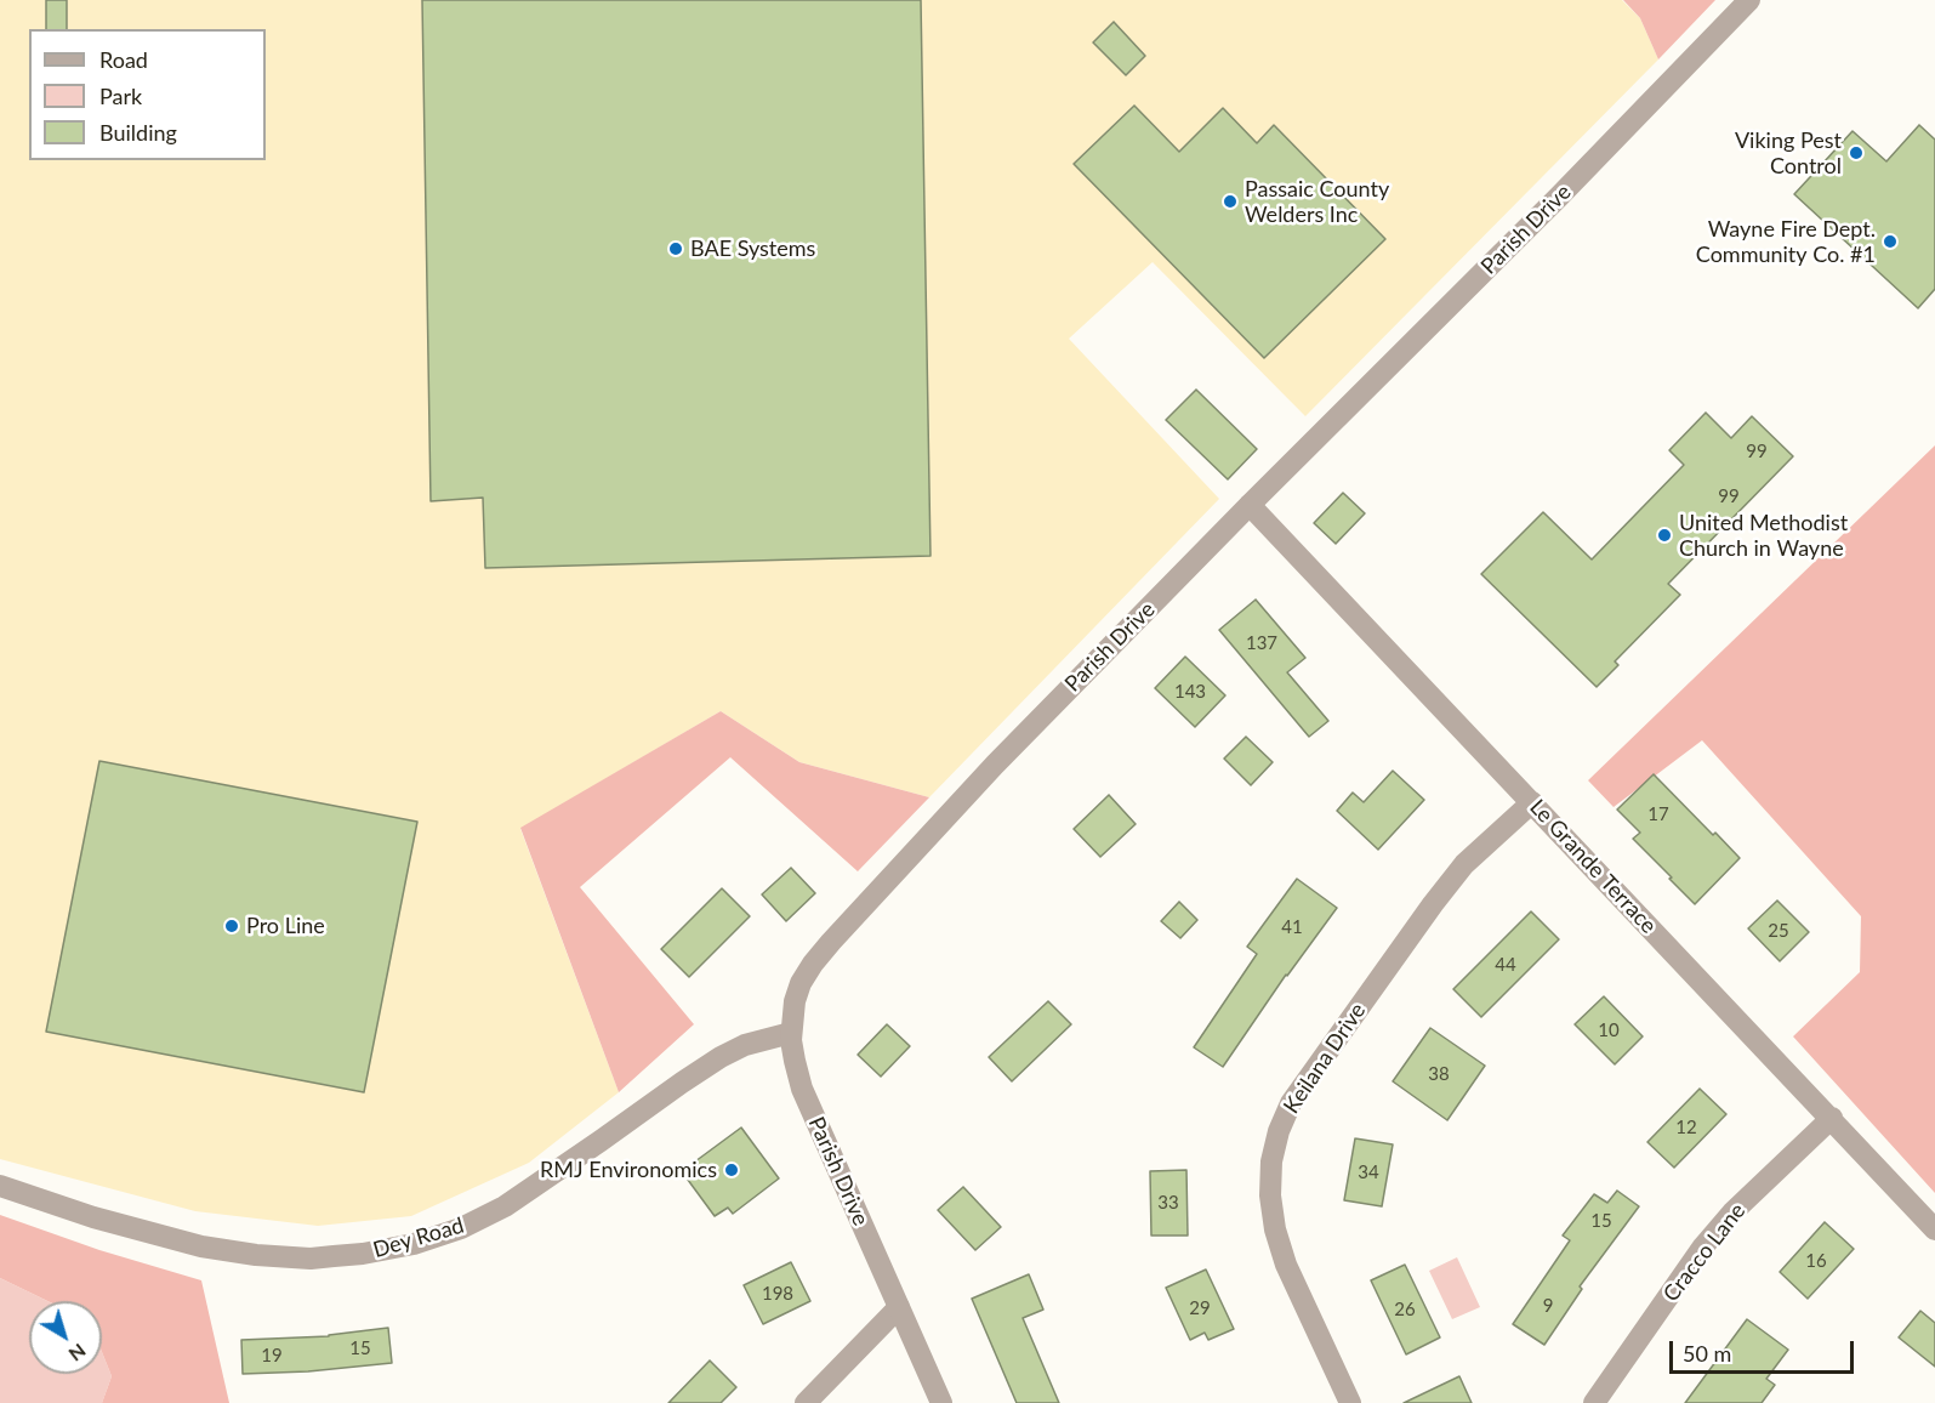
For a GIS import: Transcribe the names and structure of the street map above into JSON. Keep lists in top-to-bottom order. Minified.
{"streets":{"street":["Parish Drive","Le Grande Terrace","Keilana Drive","Dey Road","Cracco Lane"]},"crossings":[["Parish Drive","Le Grande Terrace"],["Parish Drive","Dey Road"],["Le Grande Terrace","Keilana Drive"],["Le Grande Terrace","Cracco Lane"]],"places":["Viking Pest Control","Passaic County Welders Inc","Wayne Fire Dept. Community Co. #1","BAE Systems","United Methodist Church in Wayne","Pro Line","RMJ Environomics"],"house_numbers":["99","99","137","143","17","41","25","44","10","38","12","34","33","15","16","198","9","29","26","15","19"],"legend":["Road","Park","Building"],"scale_bar":"50 m","north":"bottom right"}
